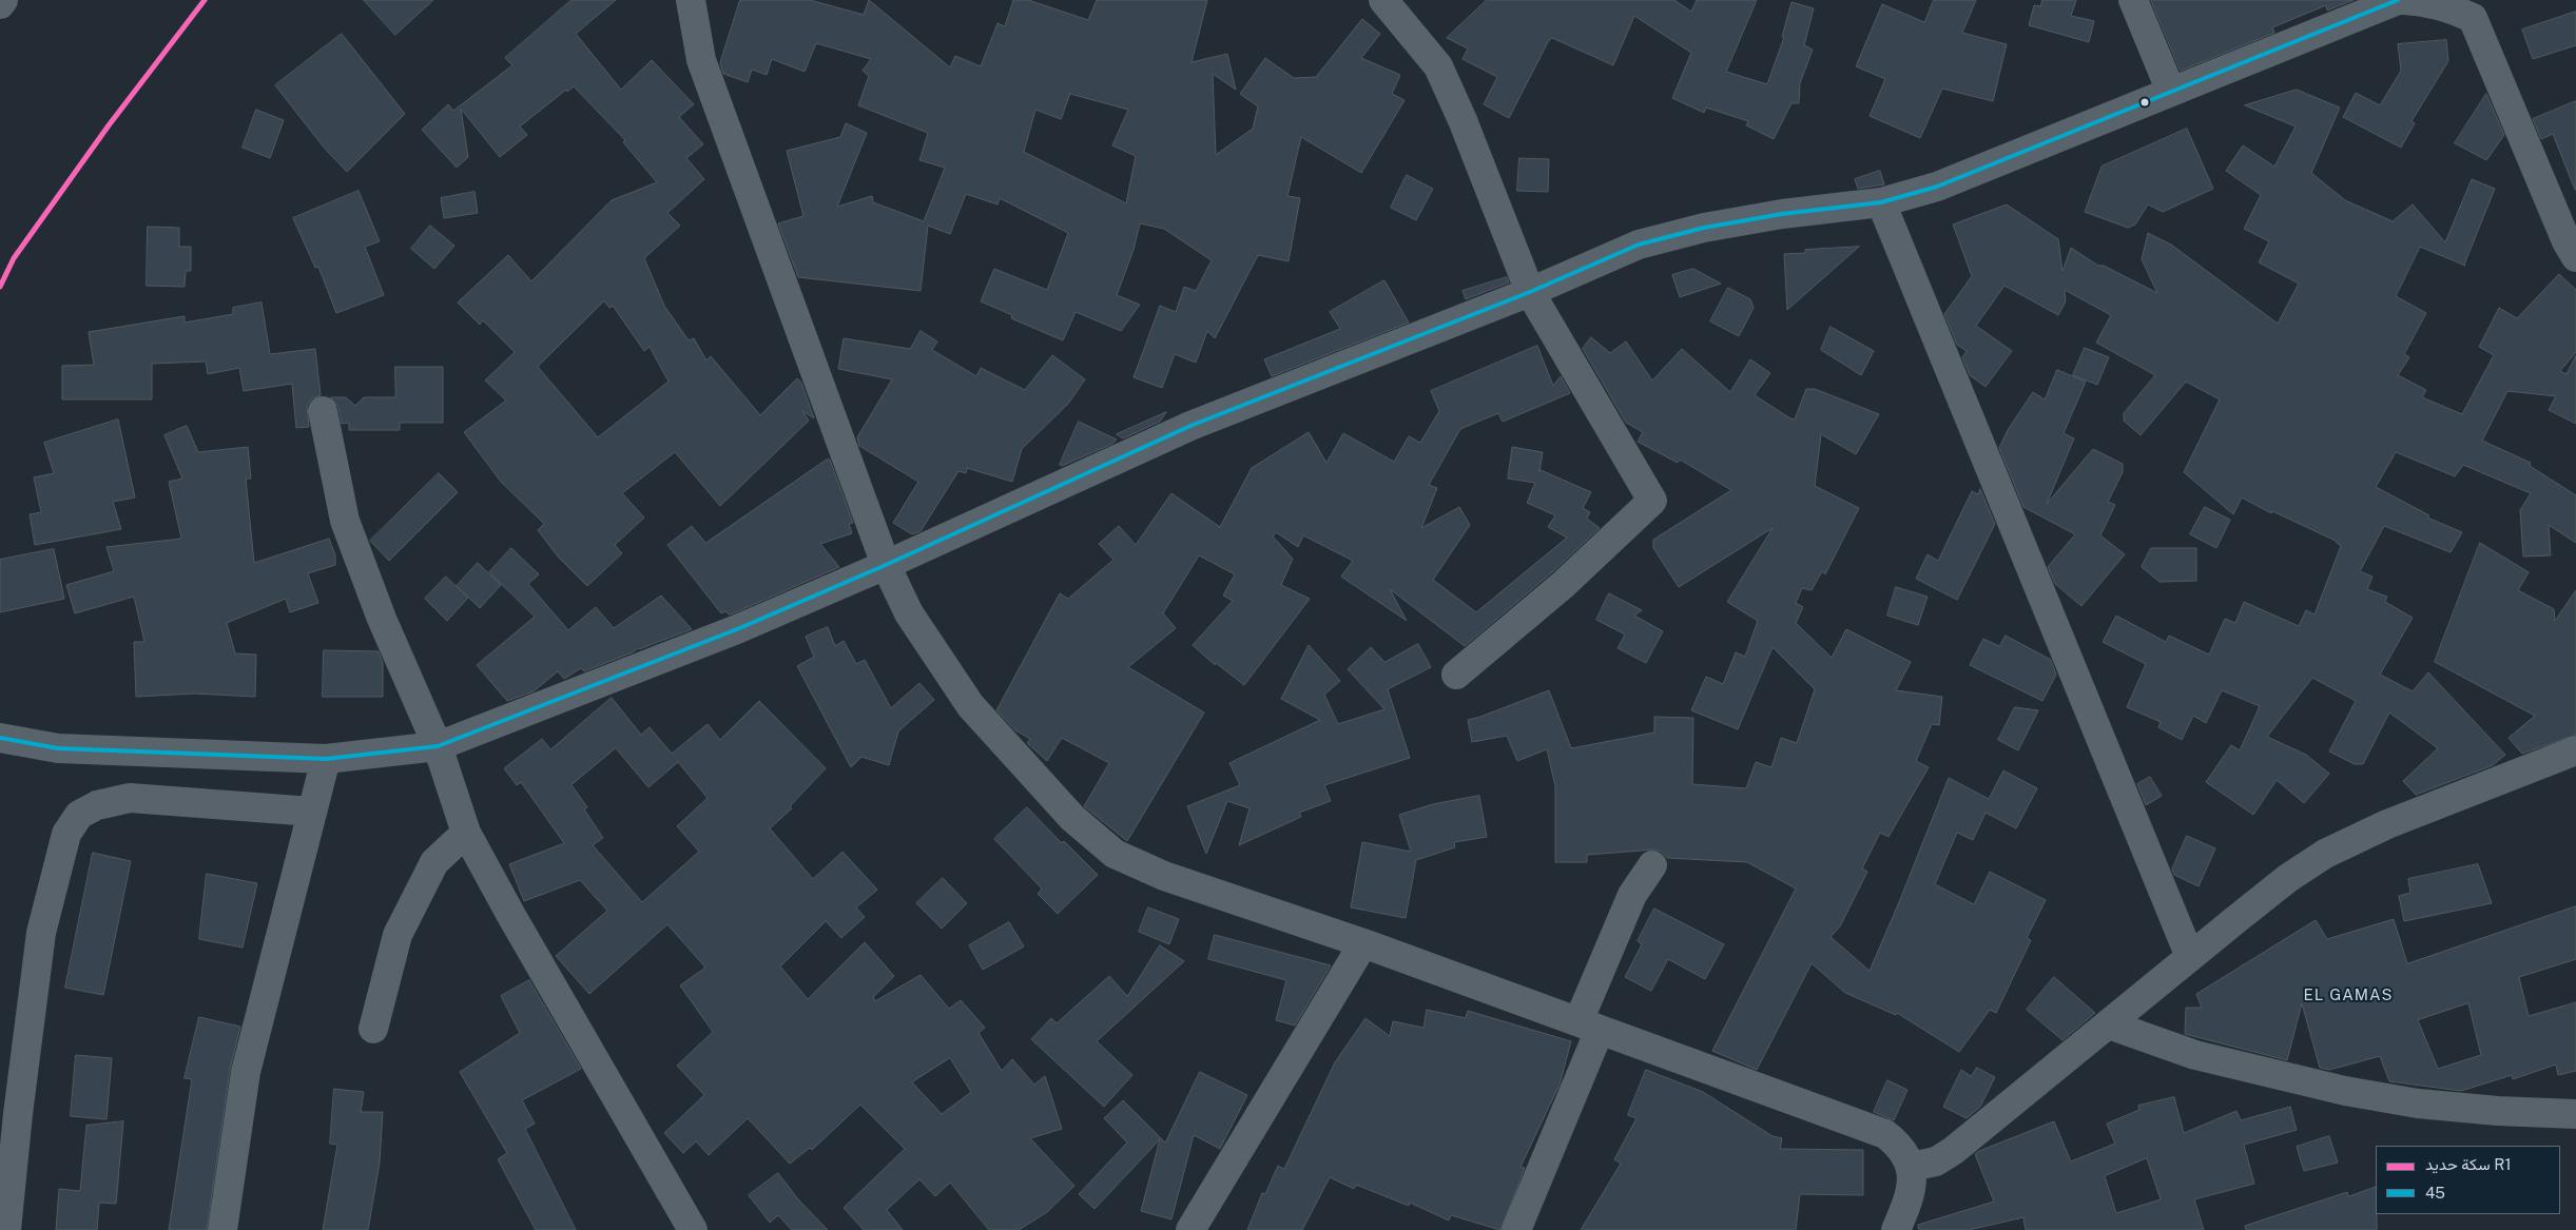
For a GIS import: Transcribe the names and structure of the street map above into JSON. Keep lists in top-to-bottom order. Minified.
{"districts":["EL GAMAS"],"lines":["rail line R1","transit line 45"],"legend":["سكة حديد R1","45"]}
